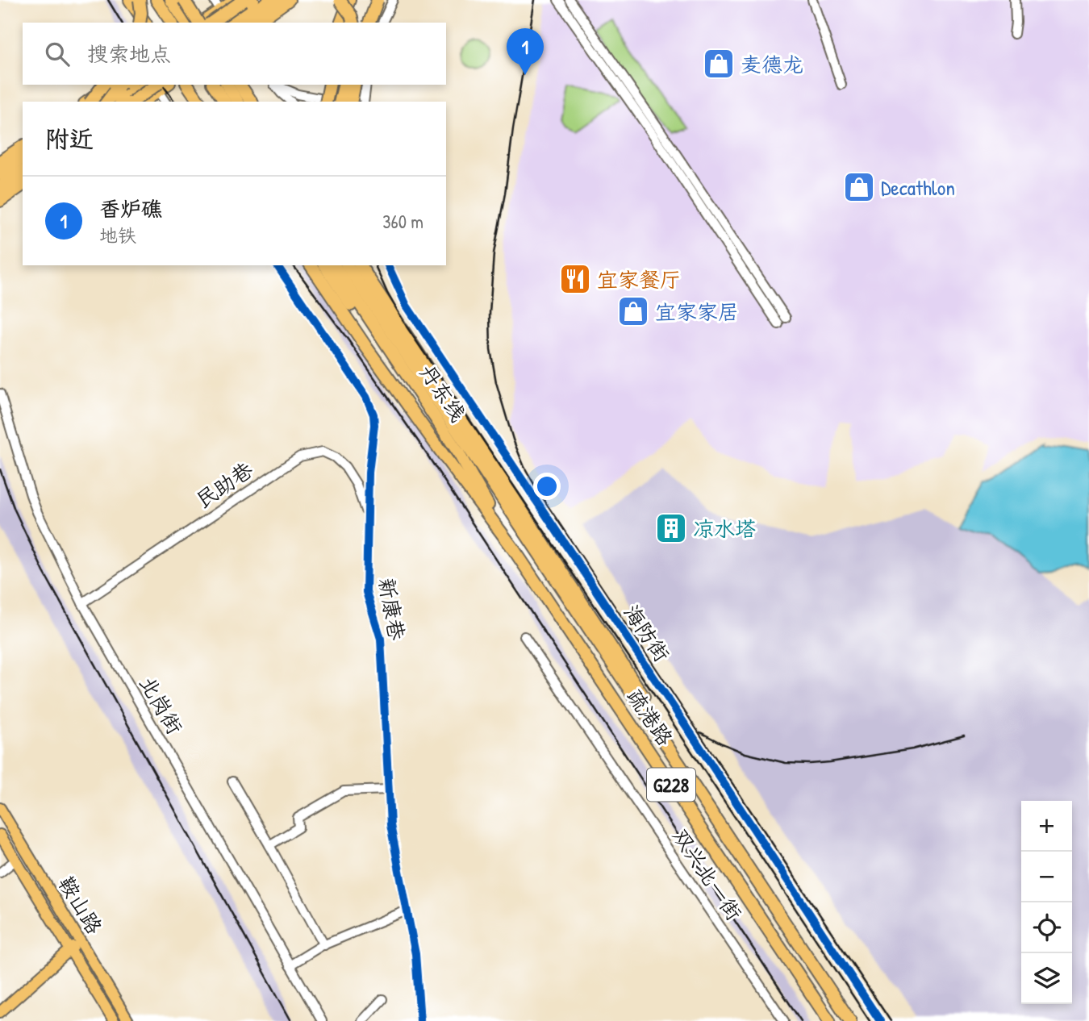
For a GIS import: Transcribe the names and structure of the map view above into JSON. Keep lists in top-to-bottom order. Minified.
{"streets":{"highway":["丹东线","疏港路","G228"],"main road":["鞍山路"],"street":["民助巷","新康巷","海防街","北岗街","双兴北一街"]},"crossings":[["丹东线","疏港路"],["民助巷","新康巷"],["民助巷","北岗街"],["疏港路","G228"]],"places":{"shop":["麦德龙","Decathlon","宜家家居"],"restaurant":["宜家餐厅"],"building":["凉水塔"]},"page":{"search":"搜索地点","pins":"1","heading":"附近","list":[{"mark":"1","name":"香炉礁","note":"地铁","value":"360 m"}],"map_buttons":["+","−"]}}
